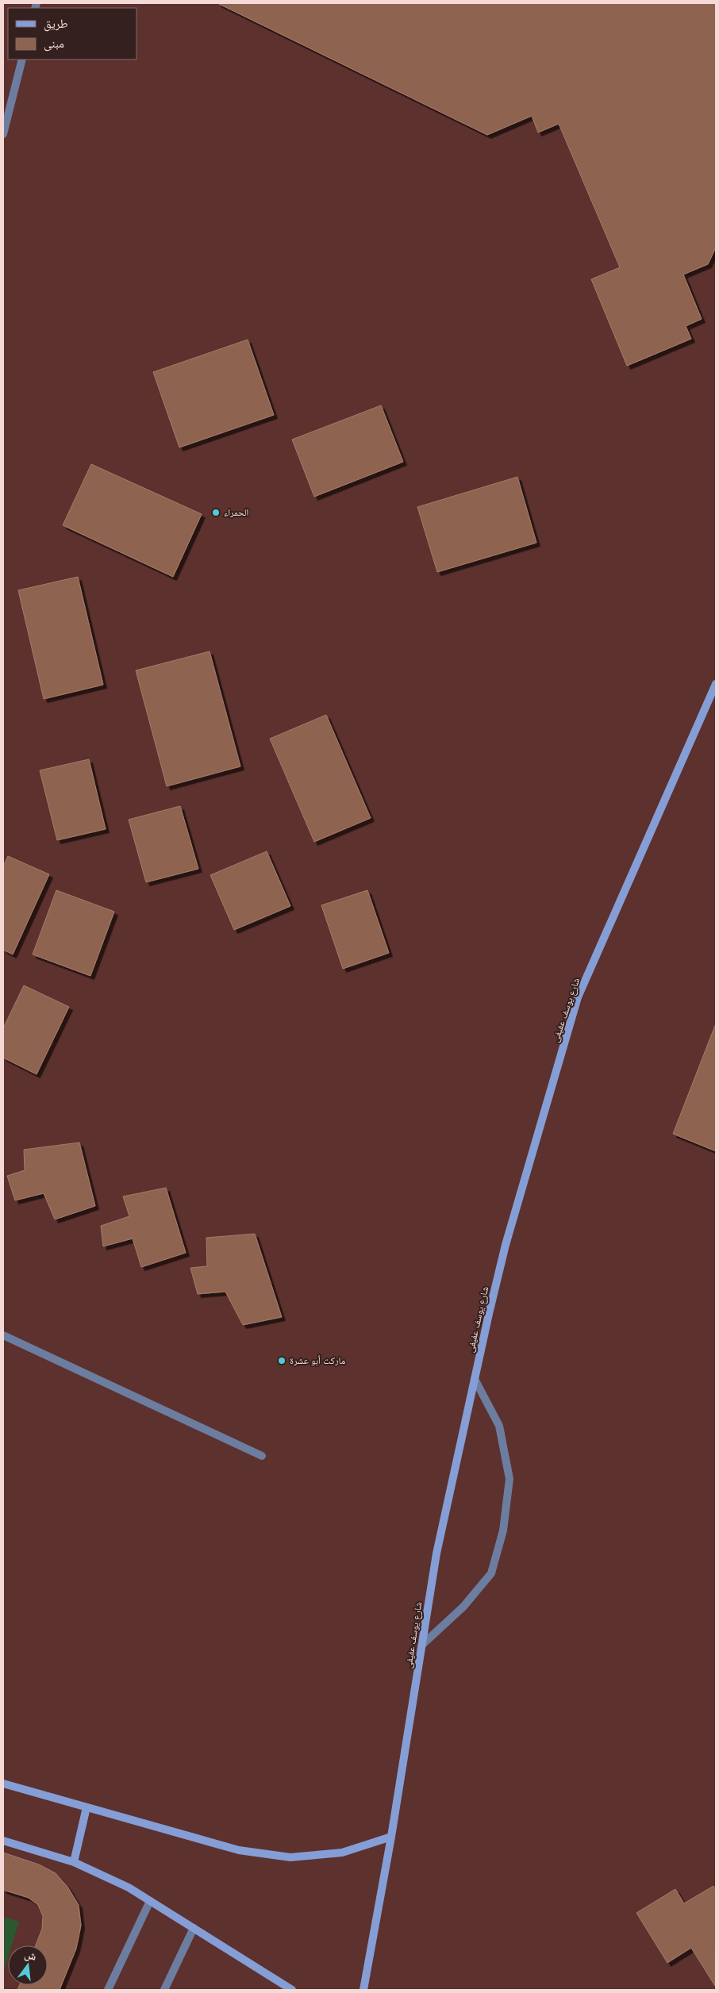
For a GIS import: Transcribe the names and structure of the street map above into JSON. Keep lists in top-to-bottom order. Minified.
{"streets":{"street":["شارع يوسف عفيفى"]},"places":["الحمراء","ماركت أبو عشرة"],"legend":["طريق","مبنى"],"north":"top"}
